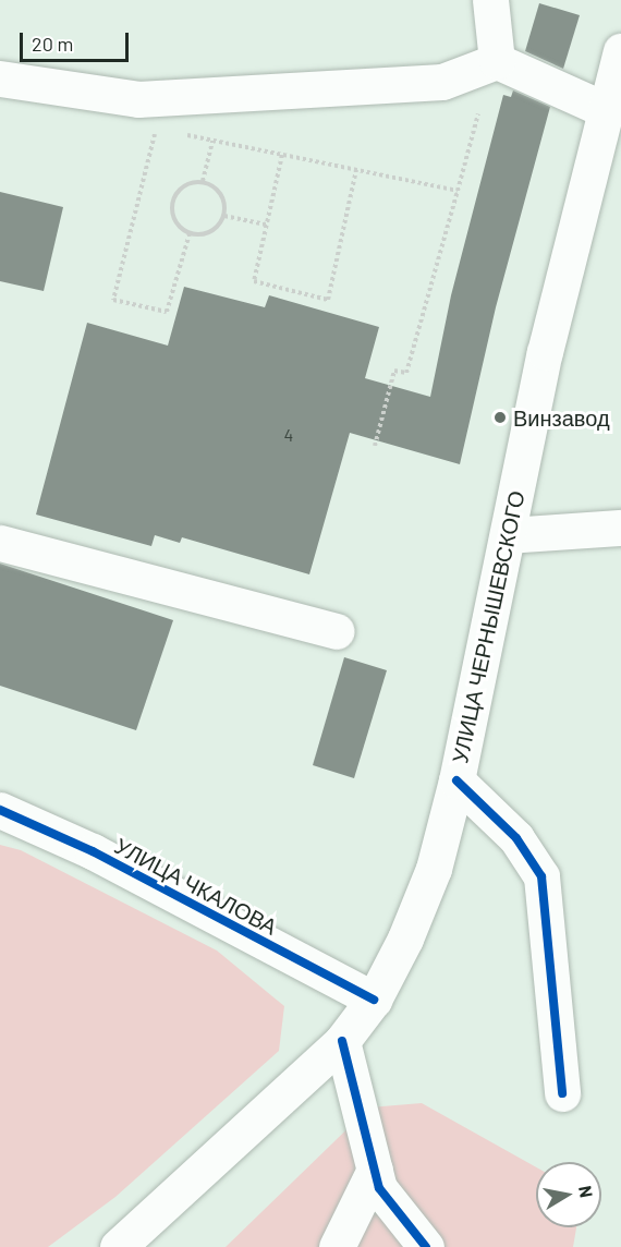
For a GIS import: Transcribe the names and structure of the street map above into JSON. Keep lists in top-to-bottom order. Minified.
{"streets":{"main road":["УЛИЦА ЧЕРНЫШЕВСКОГО","УЛИЦА ЧКАЛОВА"]},"crossings":[["УЛИЦА ЧЕРНЫШЕВСКОГО","УЛИЦА ЧКАЛОВА"]],"places":["Винзавод"],"house_numbers":["4"],"scale_bar":"20 m","north":"right"}
